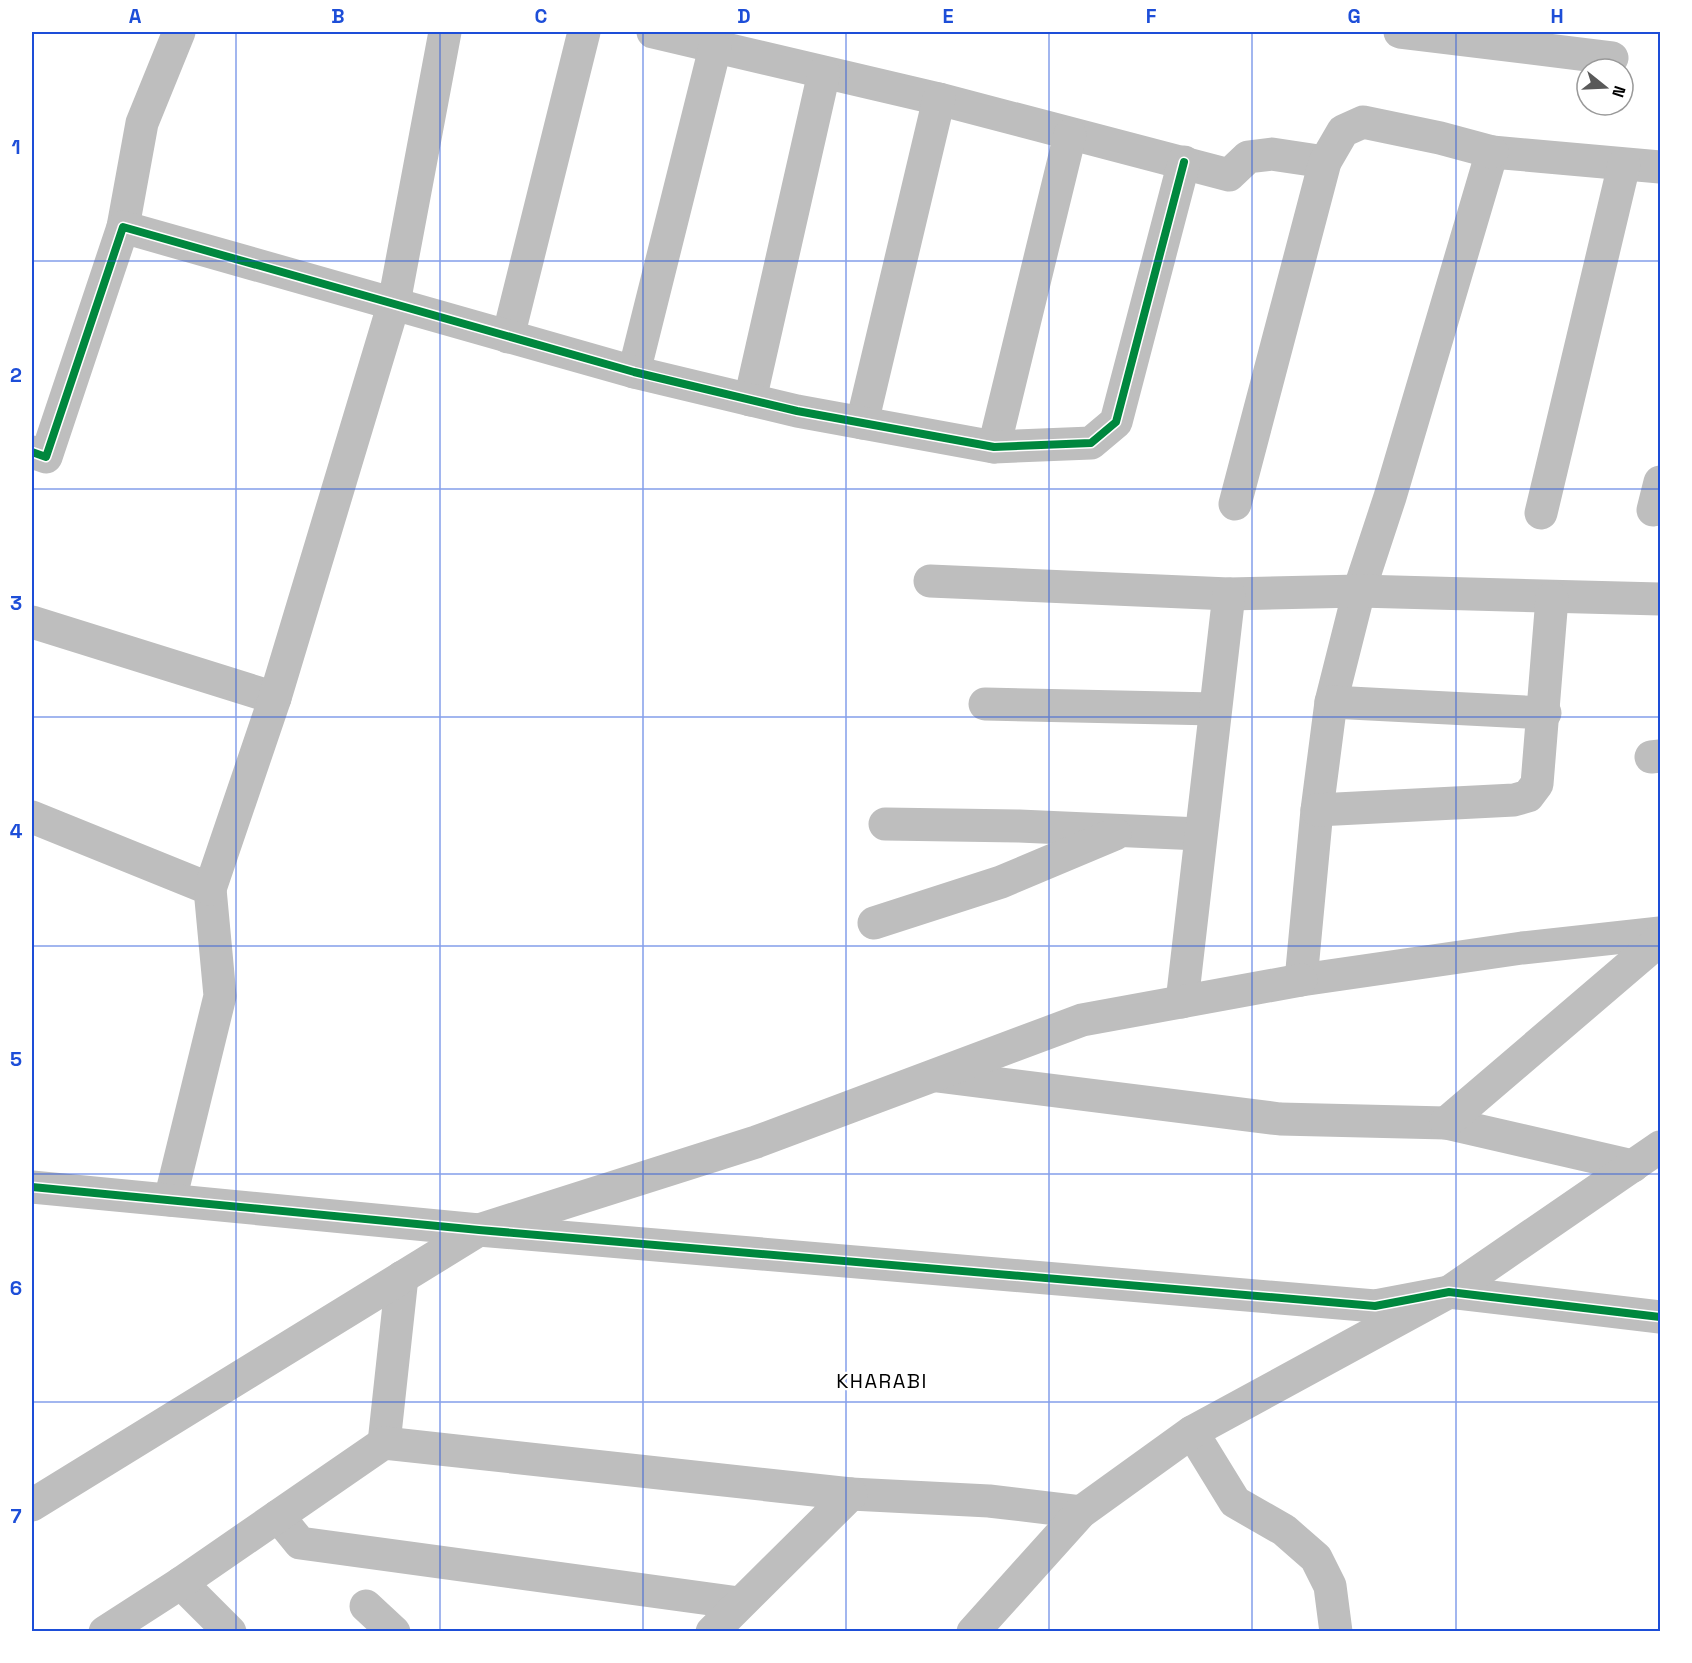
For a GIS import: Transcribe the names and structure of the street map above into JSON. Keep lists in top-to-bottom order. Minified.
{"districts":["KHARABI"],"north":"right","grid":{"columns":["A","B","C","D","E","F","G","H"],"rows":["1","2","3","4","5","6","7"]}}
